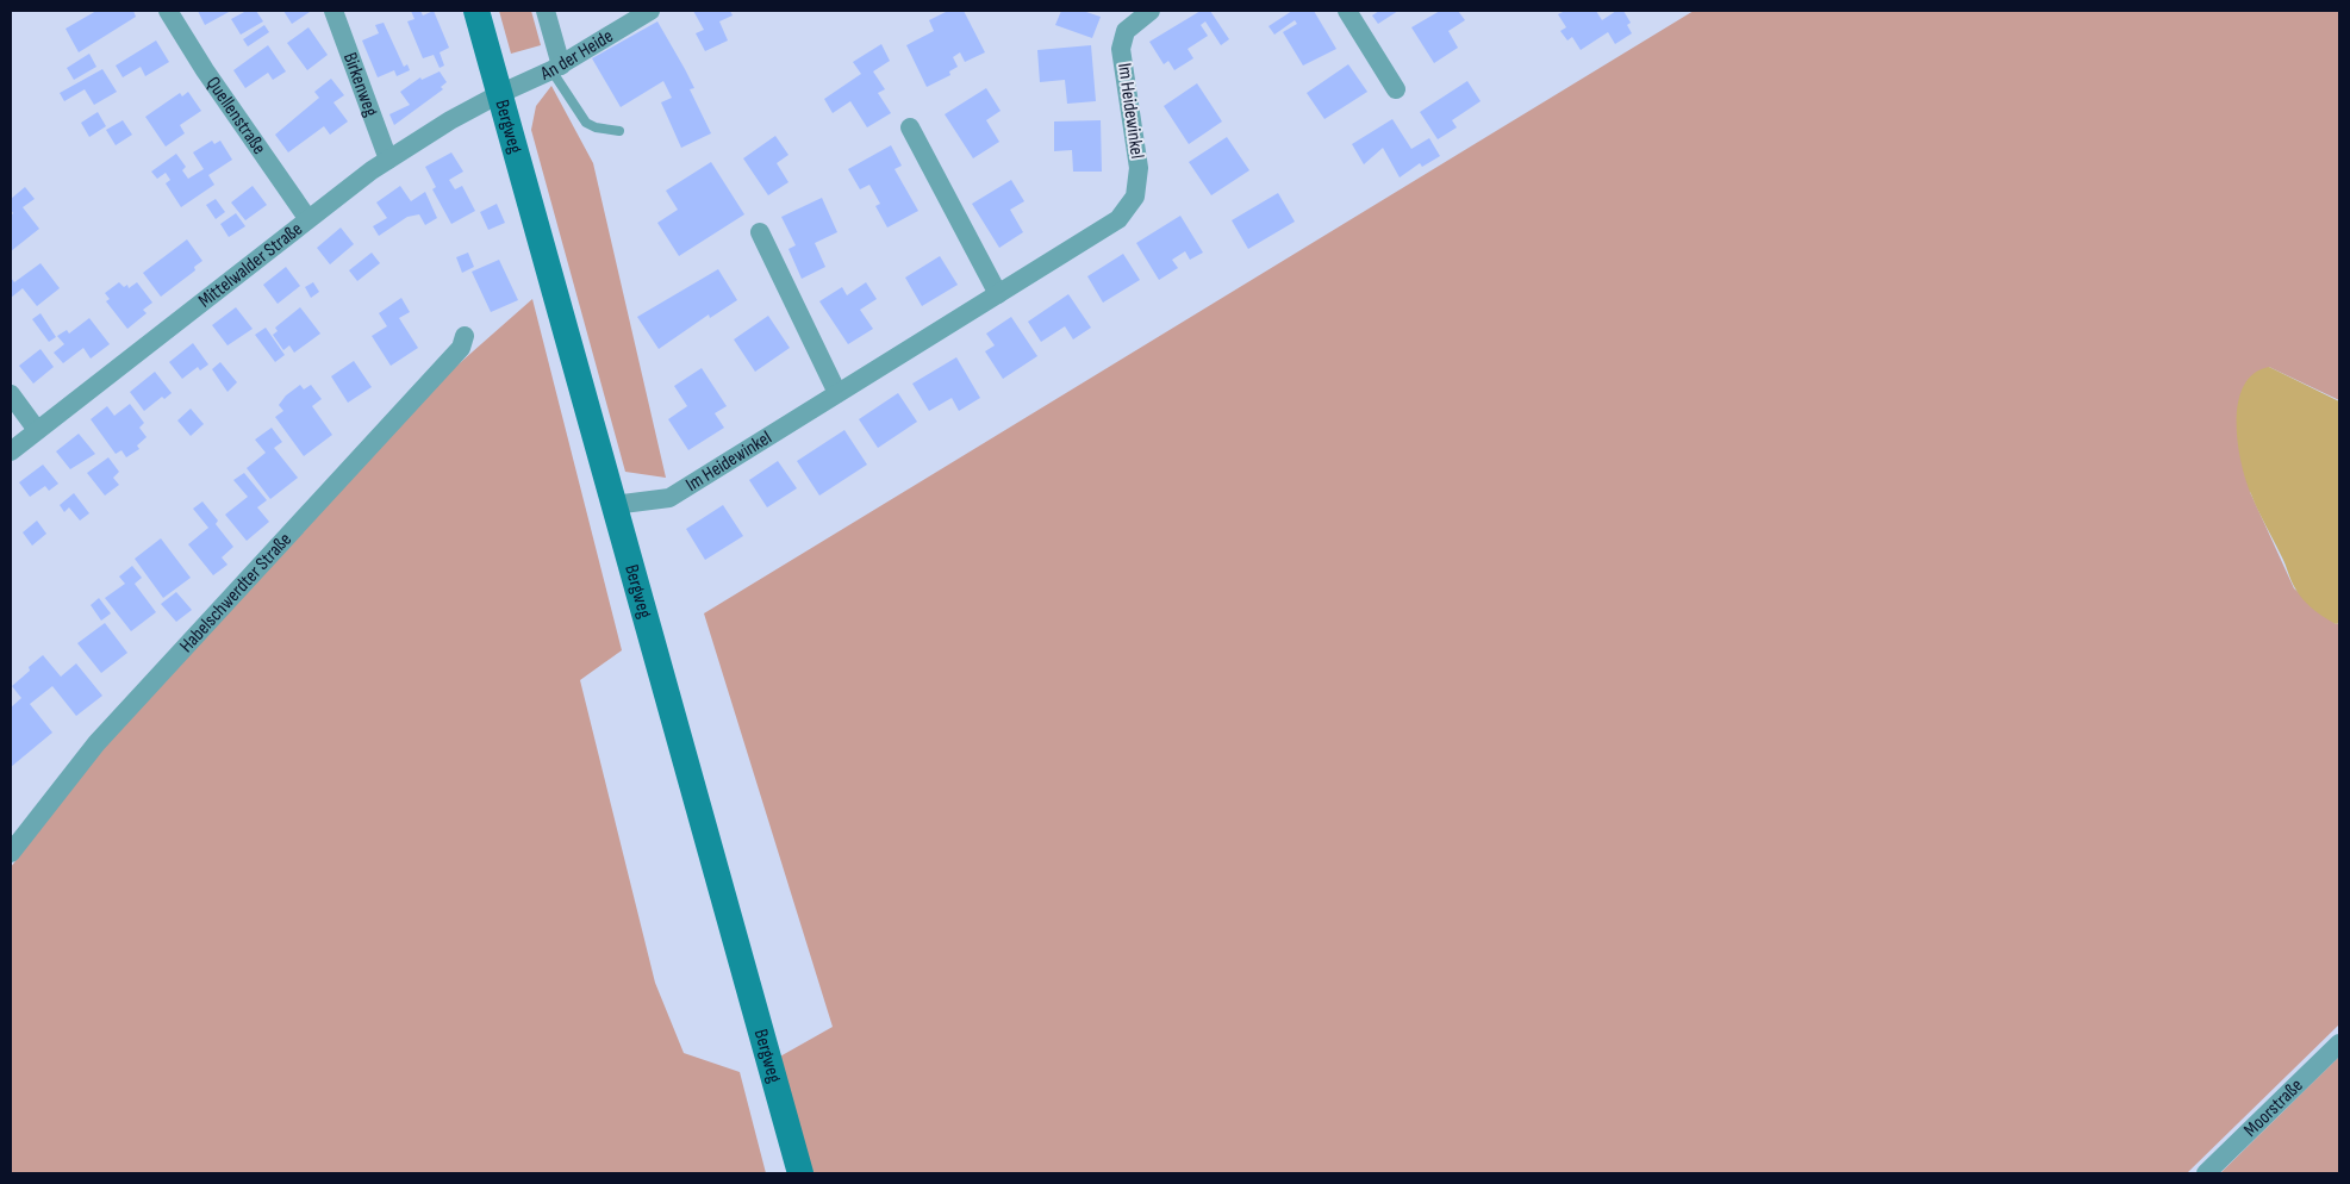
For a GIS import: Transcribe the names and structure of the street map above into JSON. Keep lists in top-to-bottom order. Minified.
{"streets":{"main road":["Bergweg"],"street":["An der Heide","Birkenweg","Im Heidewinkel","Quellenstraße","Mittelwalder Straße","Habelschwerdter Straße","Moorstraße"]},"crossings":[["An der Heide","Bergweg"],["An der Heide","Mittelwalder Straße"],["Birkenweg","Mittelwalder Straße"],["Im Heidewinkel","Bergweg"],["Quellenstraße","Mittelwalder Straße"],["Bergweg","Mittelwalder Straße"]]}
